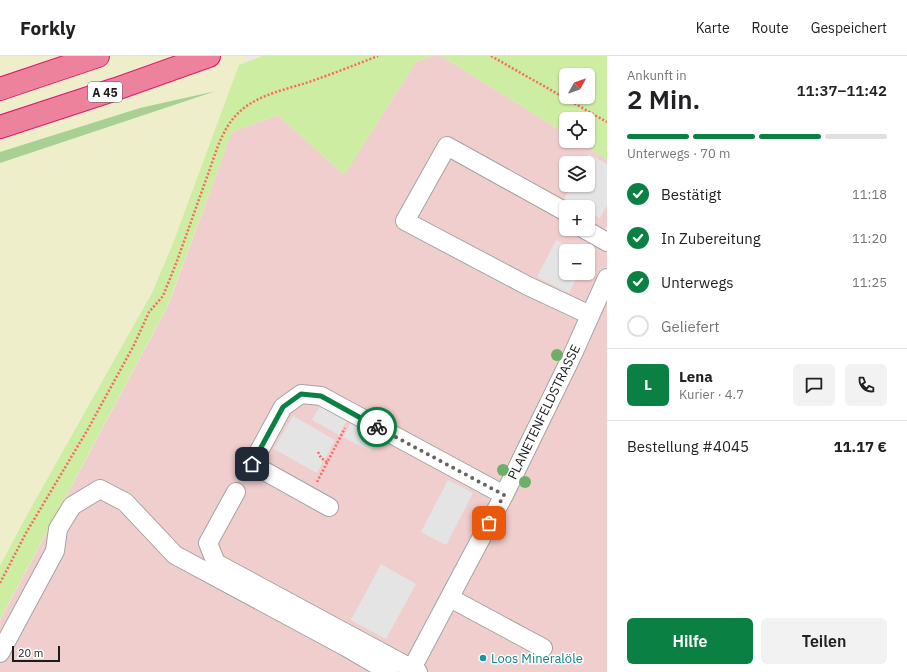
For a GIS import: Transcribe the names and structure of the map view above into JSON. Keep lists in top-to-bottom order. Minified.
{"streets":{"highway":["A 45"],"street":["PLANETENFELDSTRASSE"]},"places":["Loos Mineralöle"],"scale_bar":"20 m","north":"top right","page":{"header":"Forkly","nav":["Karte","Route","Gespeichert"],"heading":["2 Min.","Ankunft in","11:37–11:42"],"panel":["Lena","Kurier · 4.7","Bestellung #4045","11.17 €"],"map_buttons":["+","−"],"bar":"Unterwegs · 70 m","list":[["Bestätigt","11:18"],["In Zubereitung","11:20"],["Unterwegs","11:25"],"Geliefert"],"round":"L","buttons":["Hilfe","Teilen"],"scale":"20 m"}}
